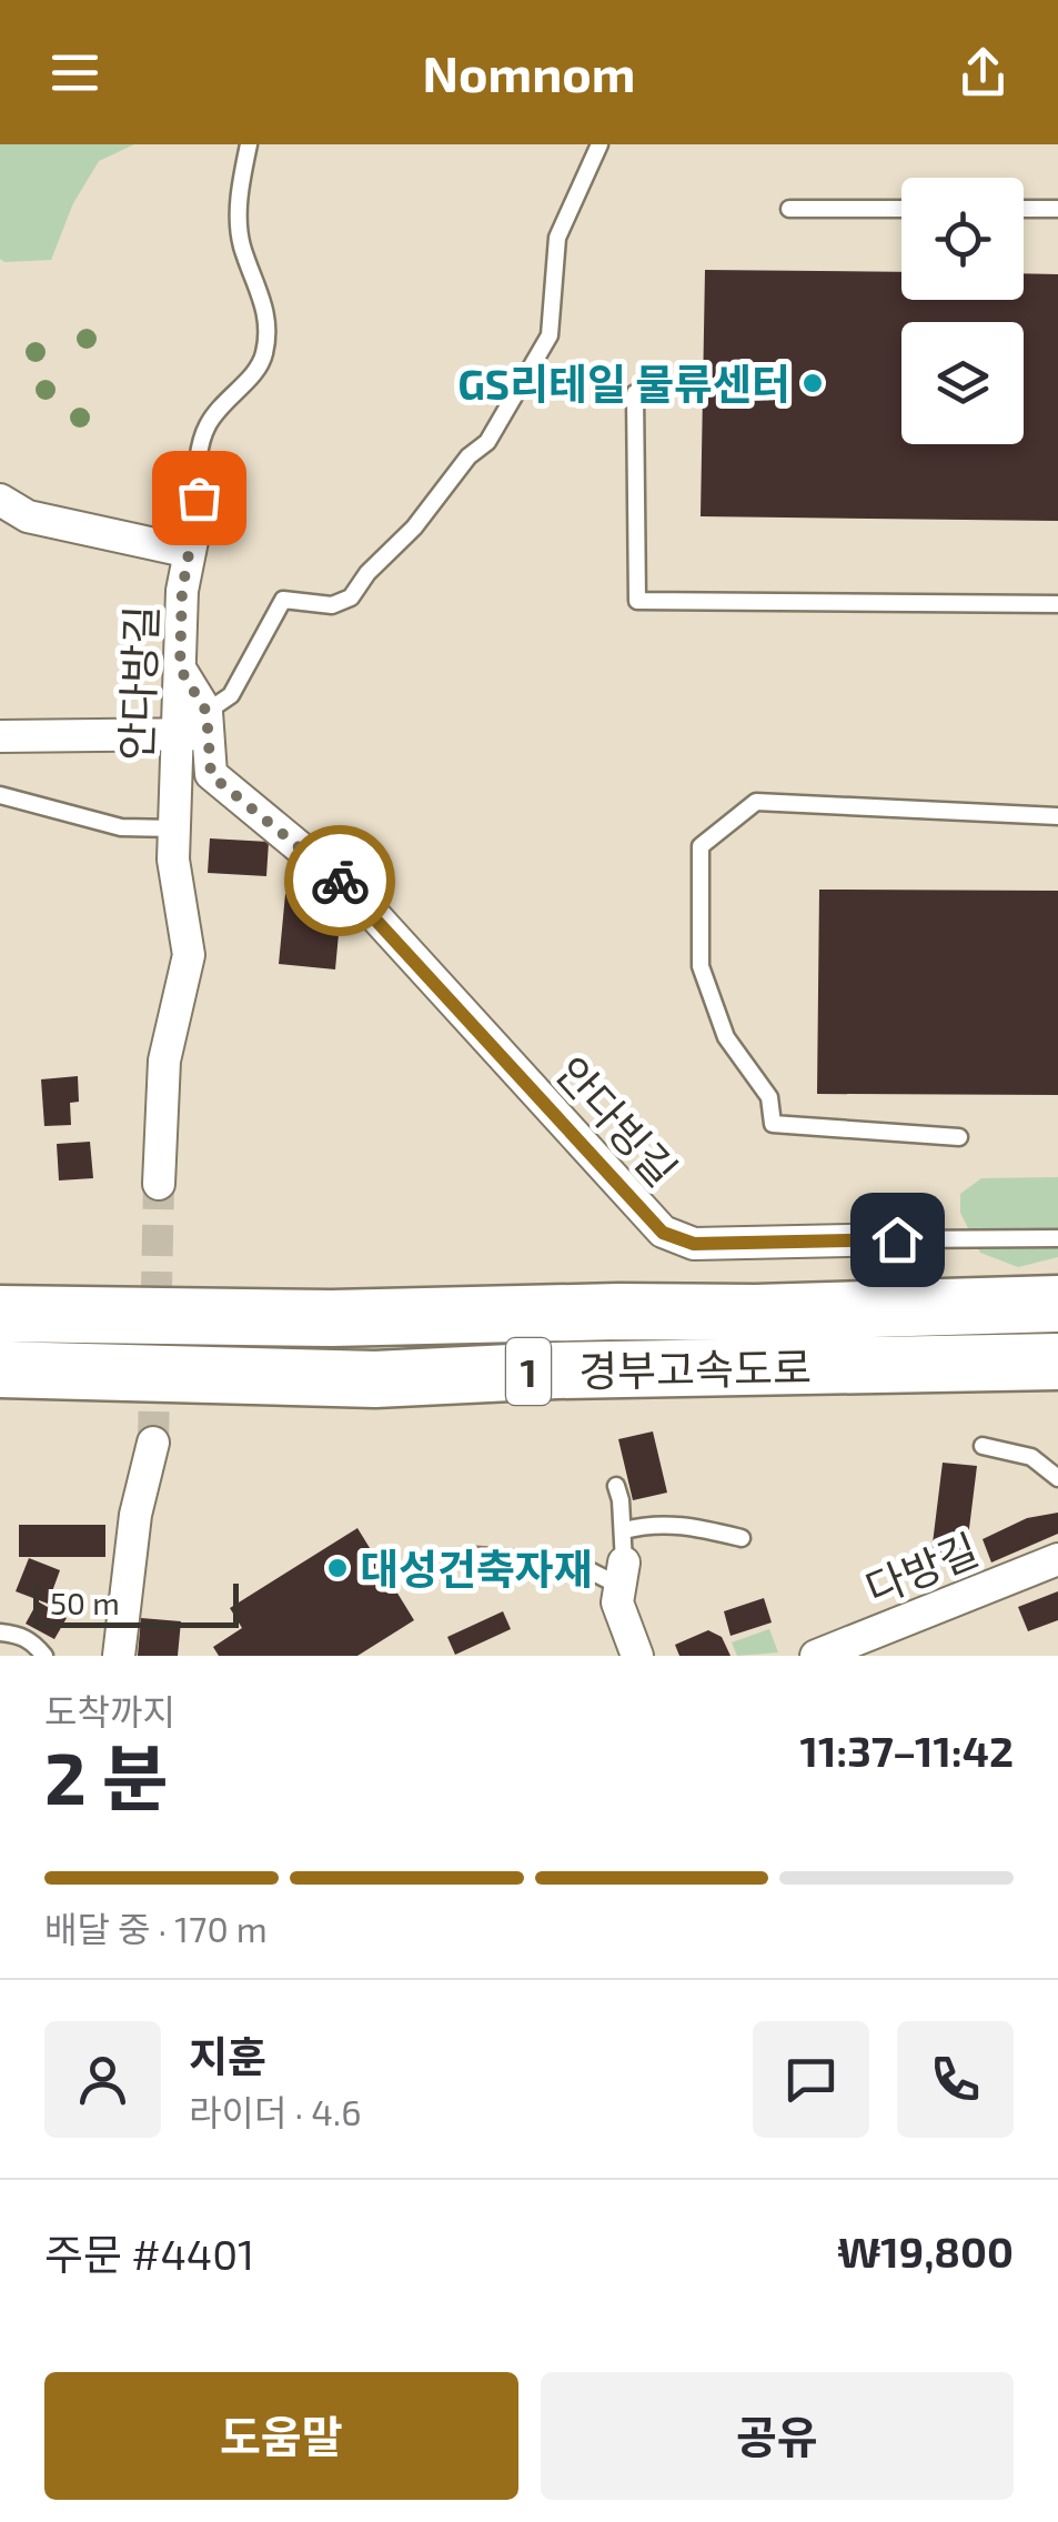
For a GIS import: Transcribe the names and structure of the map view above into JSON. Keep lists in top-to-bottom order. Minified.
{"streets":{"highway":["경부고속도로","1"],"street":["안다방길","안다빙길","다방길"]},"places":["GS리테일 물류센터","대성건축자재"],"scale_bar":"50 m","page":{"header":"Nomnom","scale":"50 m","heading":["2 분","도착까지","11:37–11:42"],"panel":["지훈","라이더 · 4.6","주문 #4401","₩19,800"],"bar":"배달 중 · 170 m","buttons":["도움말","공유"]}}
